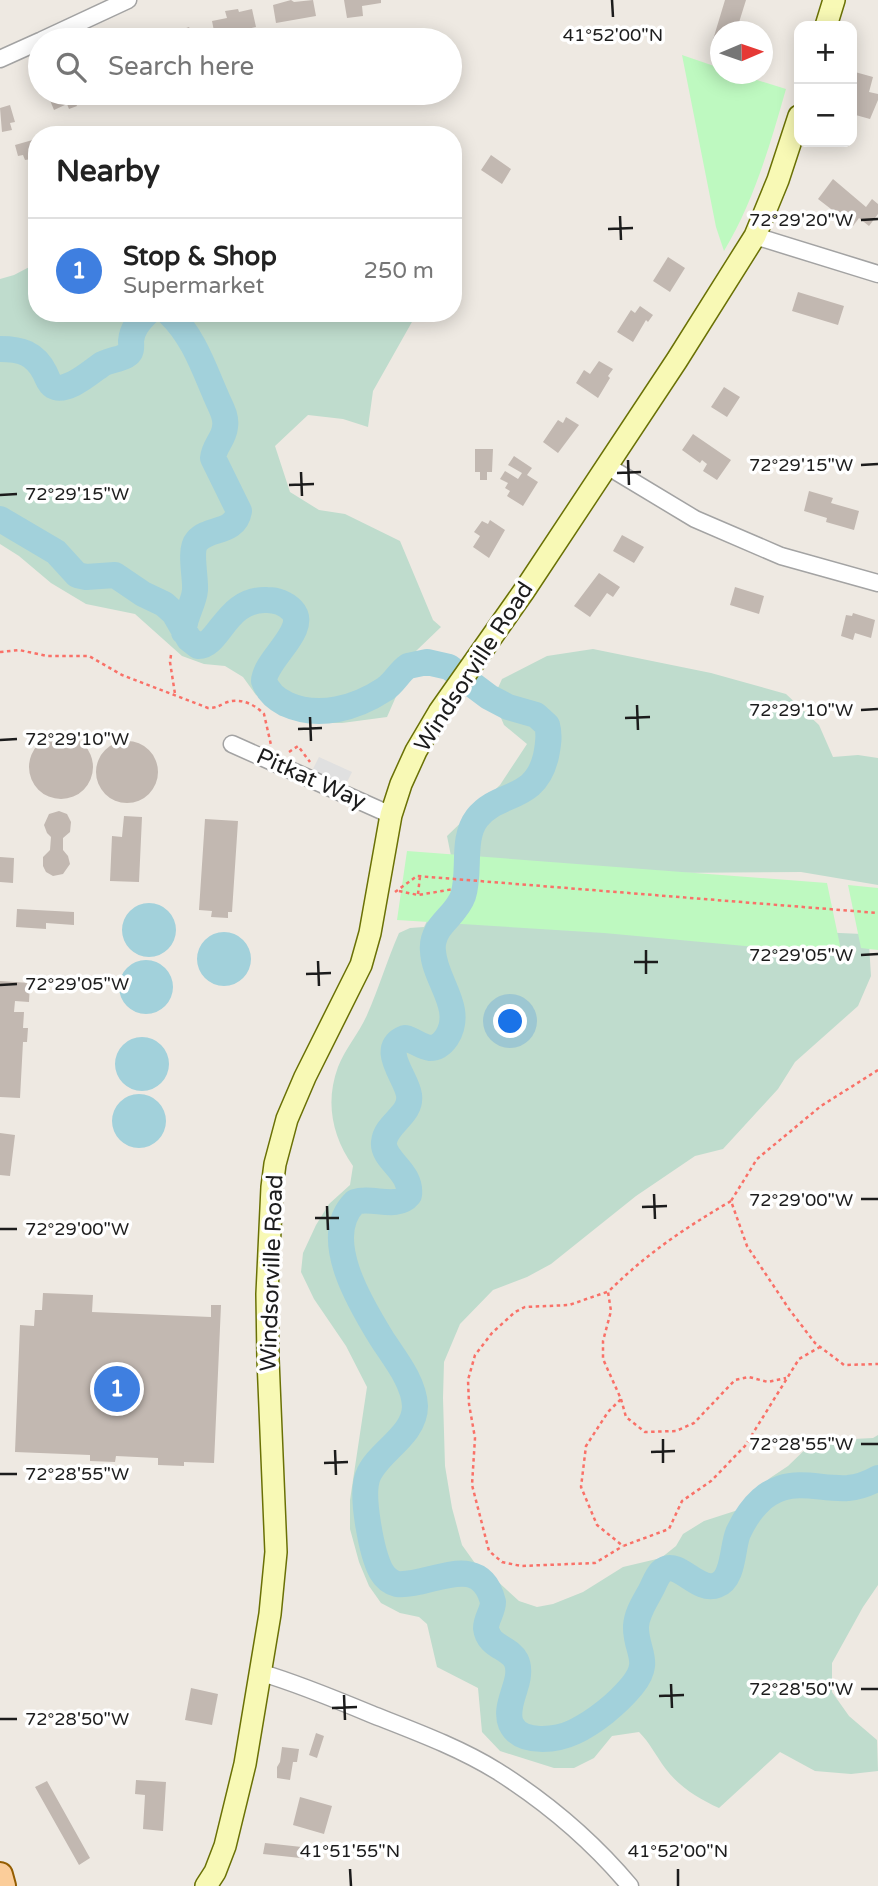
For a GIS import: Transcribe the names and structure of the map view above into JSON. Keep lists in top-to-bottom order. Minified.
{"streets":{"main road":["Windsorville Road"],"street":["Pitkat Way"]},"crossings":[["Windsorville Road","Pitkat Way"]],"north":"right","page":{"map_buttons":["+","−"],"search":"Search here","heading":"Nearby","list":[{"mark":"1","name":"Stop & Shop","note":"Supermarket","value":"250 m"}],"pins":"1"},"coordinates":["41°52'00\"N","72°29'20\"W","72°29'15\"W","72°29'10\"W","72°29'05\"W","72°29'00\"W","72°28'55\"W","72°28'50\"W","41°51'55\"N"]}
